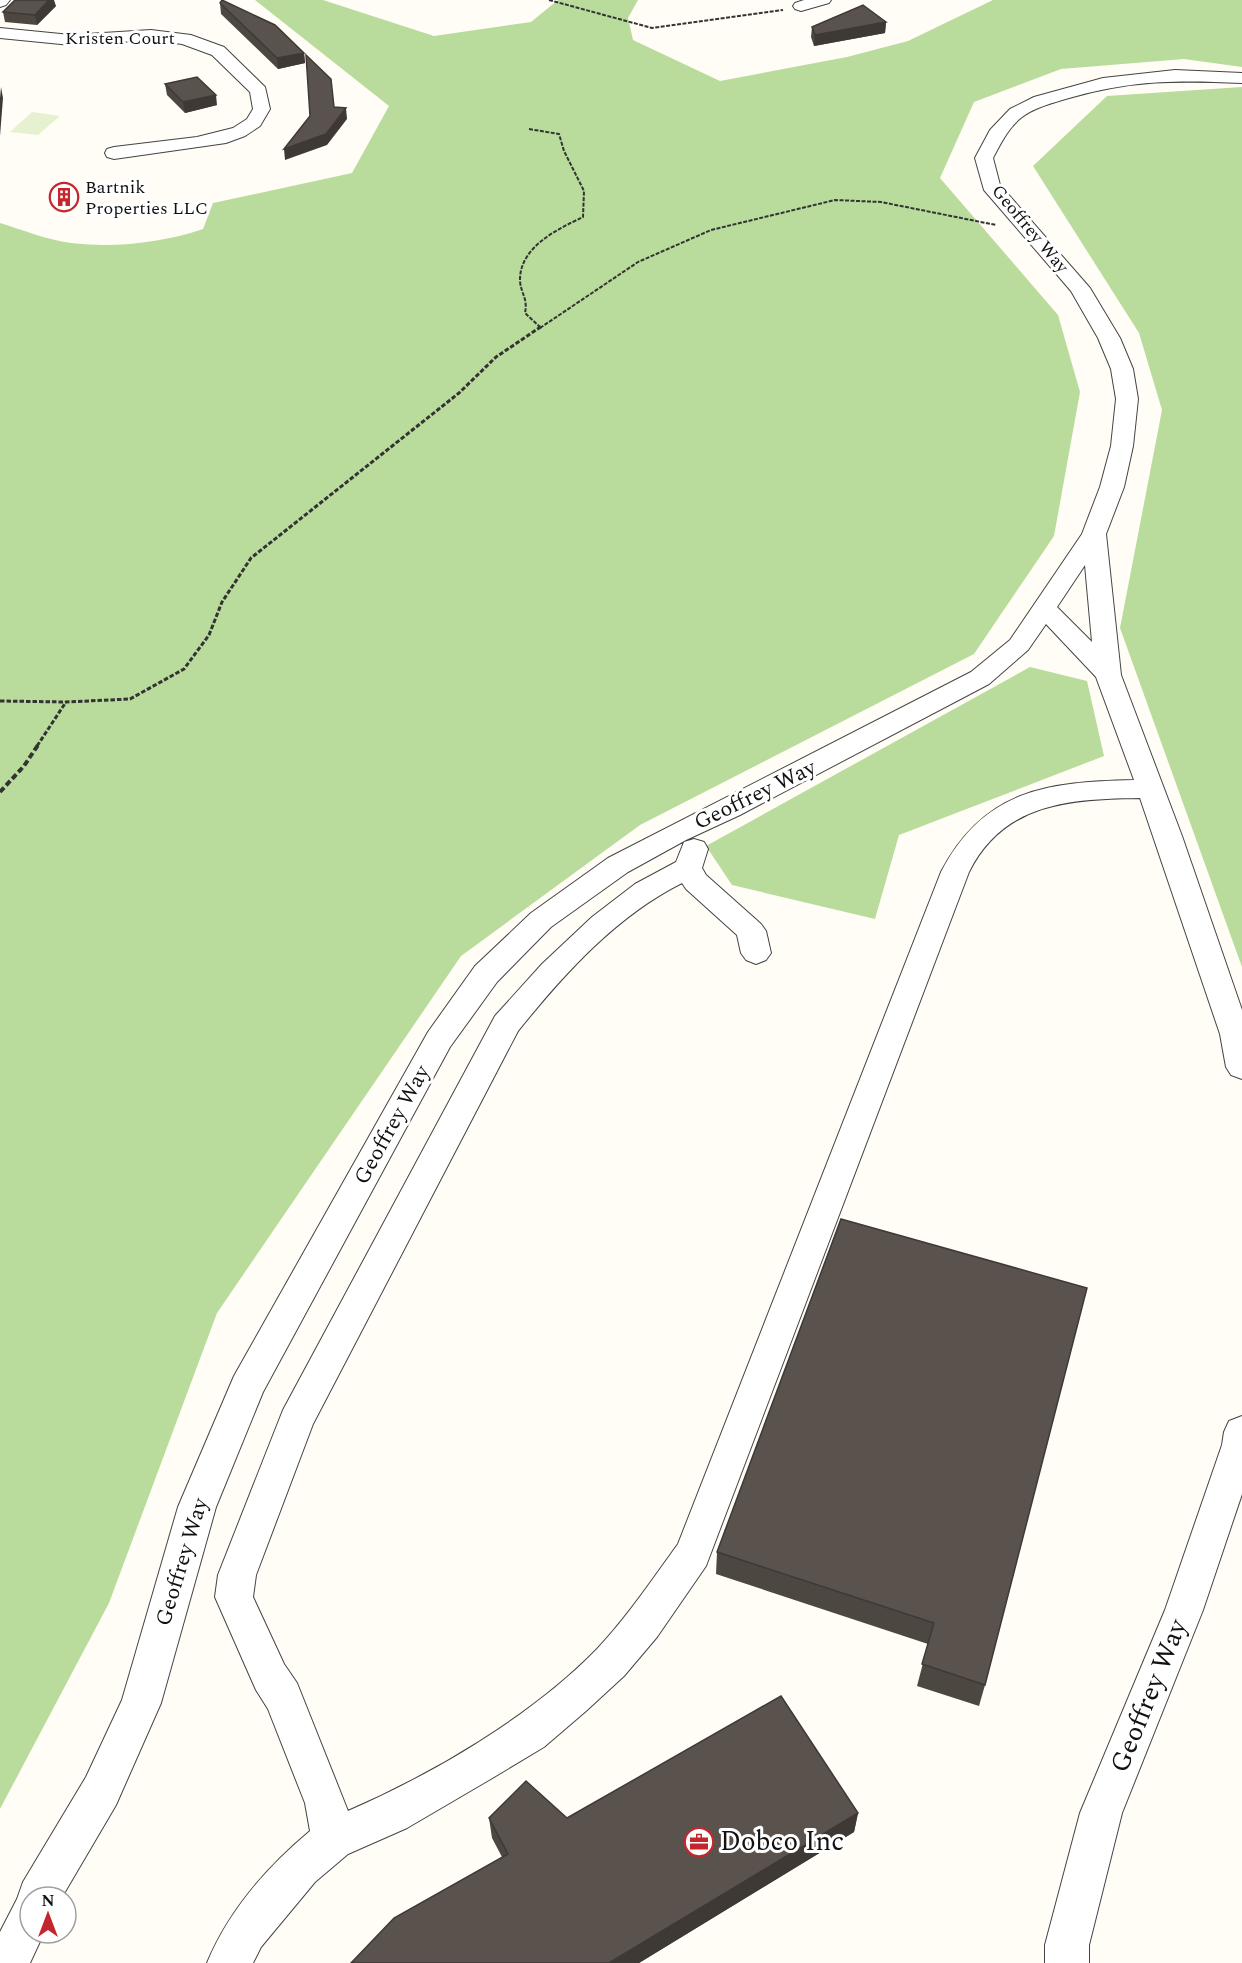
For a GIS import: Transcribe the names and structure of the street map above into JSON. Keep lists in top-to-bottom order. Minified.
{"streets":{"street":["Kristen Court","Geoffrey Way"]},"places":{"building":["Bartnik Properties LLC"],"office":["Dobco Inc"]},"north":"top"}
